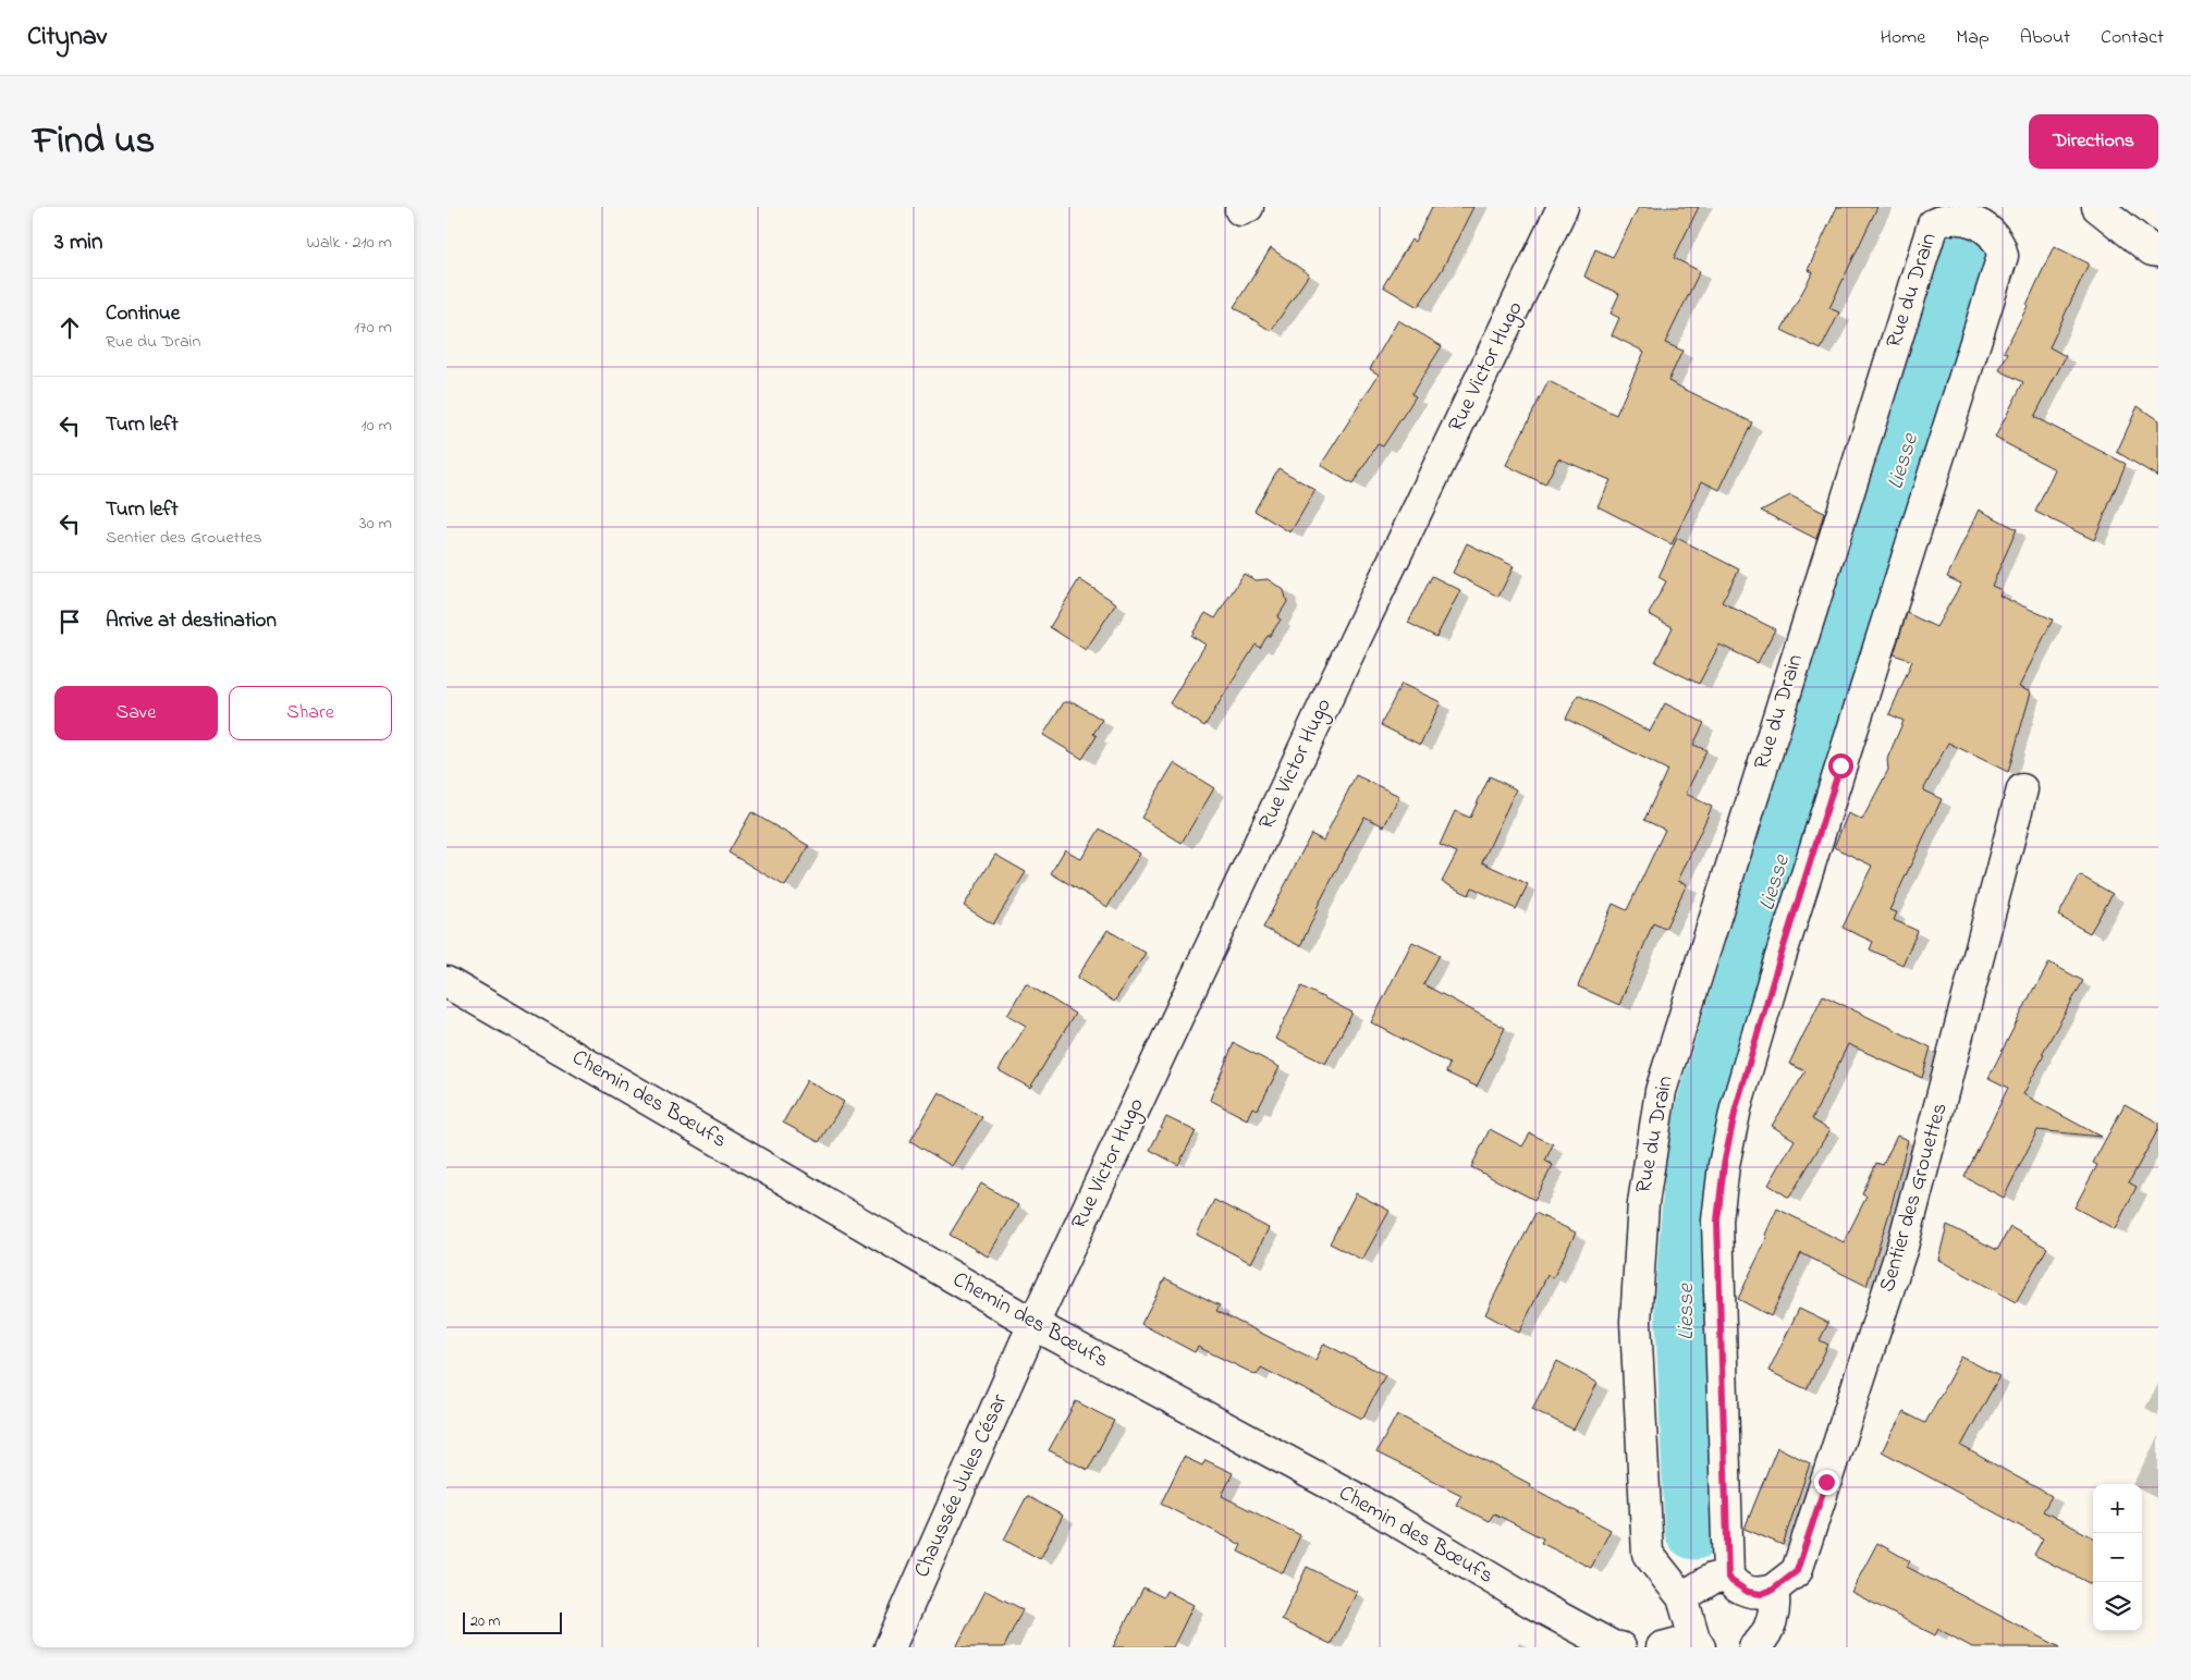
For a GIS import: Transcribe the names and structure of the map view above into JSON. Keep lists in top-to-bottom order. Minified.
{"streets":{"street":["Rue du Drain","Rue Victor Hugo","Chemin des Bœufs","Sentier des Grouettes","Chaussée Jules César"]},"crossings":[["Rue Victor Hugo","Chemin des Bœufs"],["Rue Victor Hugo","Chaussée Jules César"],["Chemin des Bœufs","Chaussée Jules César"]],"water":["Liesse"],"scale_bar":"20 m","page":{"header":"Citynav","nav":["Home","Map","About","Contact"],"title":"Find us","buttons":["Directions",["Save","Share"]],"heading":["3 min","Walk · 210 m"],"list":[["Continue","Rue du Drain","170 m"],["Turn left","10 m"],["Turn left","Sentier des Grouettes","30 m"],"Arrive at destination"],"map_buttons":["+","−"],"scale":"20 m"}}
